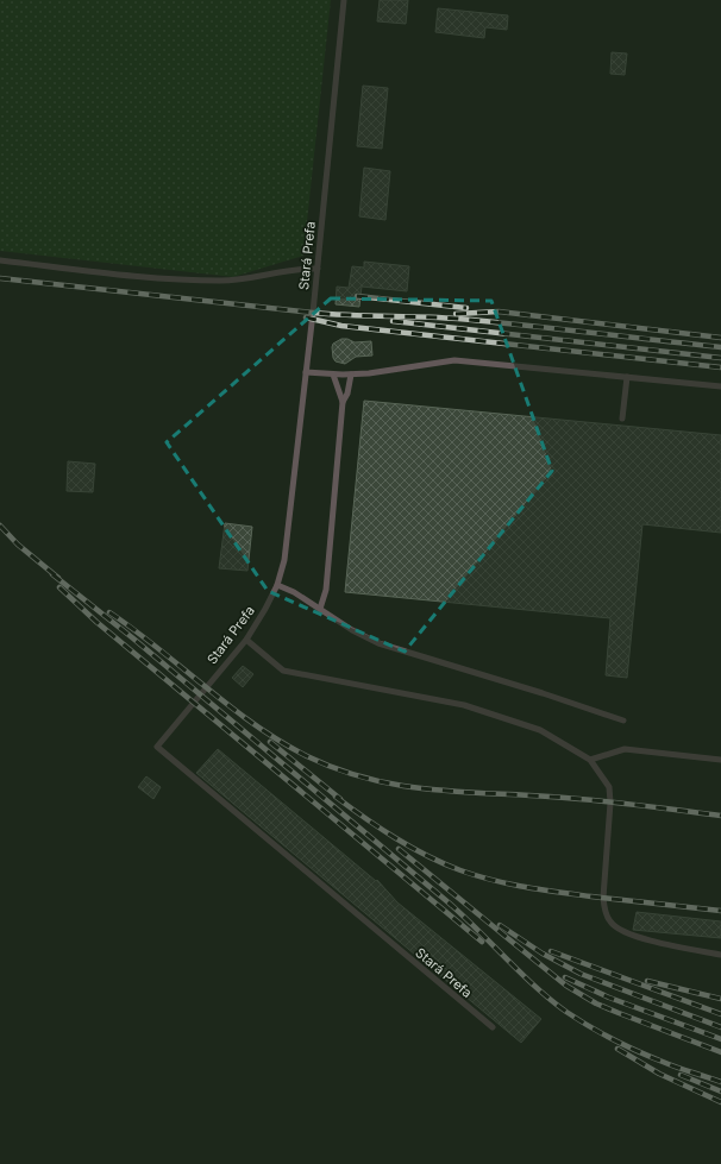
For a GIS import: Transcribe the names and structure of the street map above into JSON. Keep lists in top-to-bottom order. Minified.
{"streets":{"lane":["Stará Prefa"]}}
